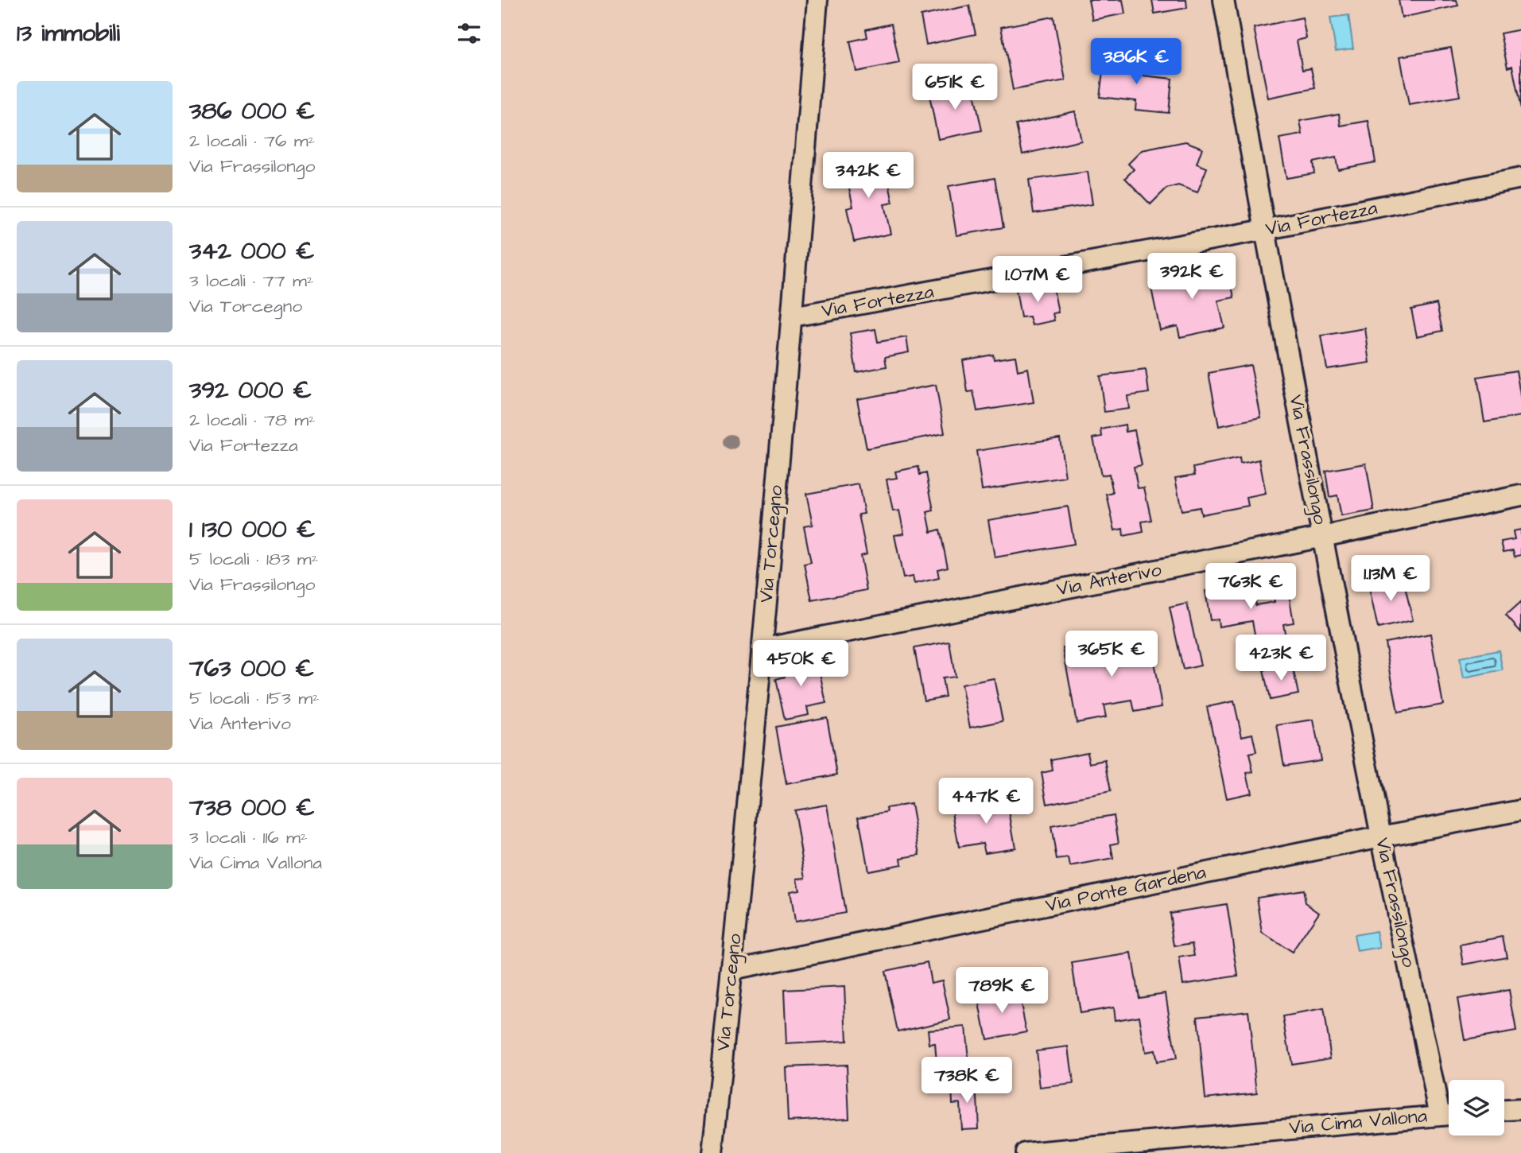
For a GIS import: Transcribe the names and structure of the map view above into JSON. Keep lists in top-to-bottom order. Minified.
{"streets":{"street":["Via Fortezza","Via Frassilongo","Via Torcegno","Via Anterivo","Via Ponte Gardena","Via Cima Vallona"]},"crossings":[["Via Fortezza","Via Frassilongo"],["Via Fortezza","Via Torcegno"],["Via Frassilongo","Via Anterivo"],["Via Frassilongo","Via Ponte Gardena"],["Via Torcegno","Via Anterivo"],["Via Torcegno","Via Ponte Gardena"]],"page":{"heading":"13 immobili","price":["386K €","651K €","342K €","392K €","1.07M €","1.13M €","763K €","365K €","423K €","450K €","447K €","789K €","738K €"],"list":[{"name":"386 000 €","note":"2 locali · 76 m² · Via Frassilongo"},{"name":"342 000 €","note":"3 locali · 77 m² · Via Torcegno"},{"name":"392 000 €","note":"2 locali · 78 m² · Via Fortezza"},{"name":"1 130 000 €","note":"5 locali · 183 m² · Via Frassilongo"},{"name":"763 000 €","note":"5 locali · 153 m² · Via Anterivo"},{"name":"738 000 €","note":"3 locali · 116 m² · Via Cima Vallona"}]}}
